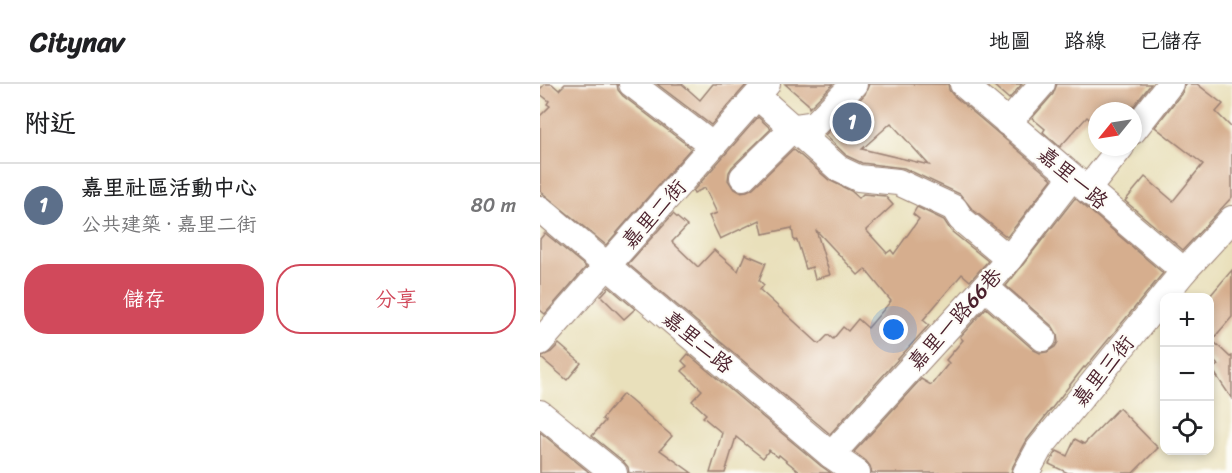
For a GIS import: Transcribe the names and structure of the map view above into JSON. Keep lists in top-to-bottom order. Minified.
{"streets":{"street":["嘉里一路","嘉里二街","嘉里一路66巷","嘉里二路","嘉里三街"]},"crossings":[["嘉里一路","嘉里一路66巷"],["嘉里一路","嘉里三街"],["嘉里二街","嘉里二路"],["嘉里一路66巷","嘉里二路"]],"north":"bottom left","page":{"header":"Citynav","nav":["地圖","路線","已儲存"],"heading":"附近","pins":"1","list":[{"mark":"1","name":"嘉里社區活動中心","note":"公共建築 · 嘉里二街","value":"80 m"}],"buttons":["儲存","分享"],"map_buttons":["+","−"]}}
